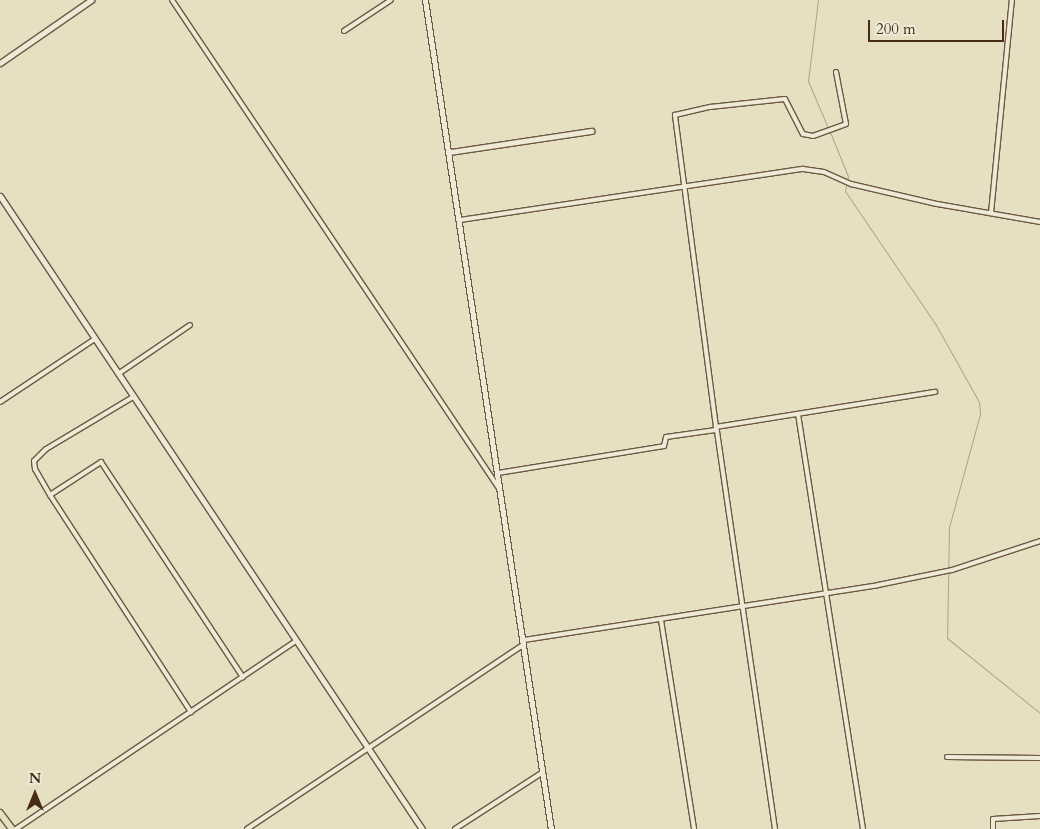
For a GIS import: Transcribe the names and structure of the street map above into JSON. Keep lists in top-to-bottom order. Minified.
{"scale_bar":"200 m","north":"top"}
